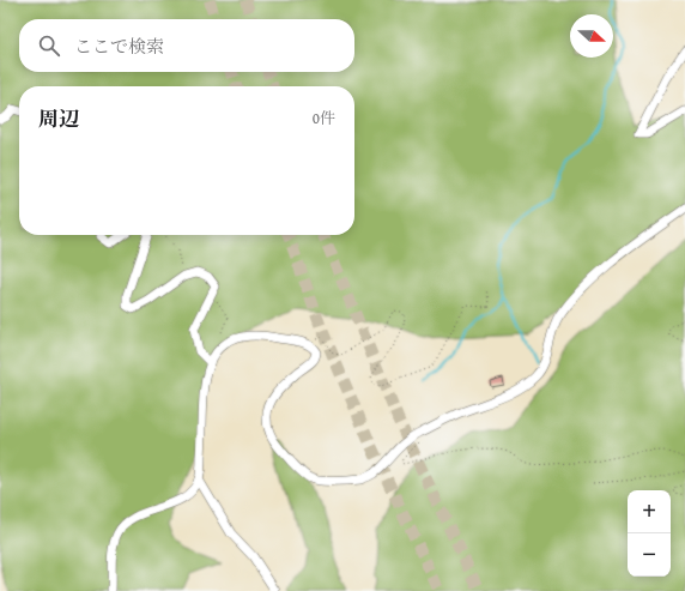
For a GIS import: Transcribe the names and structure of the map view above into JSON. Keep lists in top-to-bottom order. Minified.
{"north":"right","page":{"search":"ここで検索","heading":["周辺","0件"],"map_buttons":["+","−"]}}
